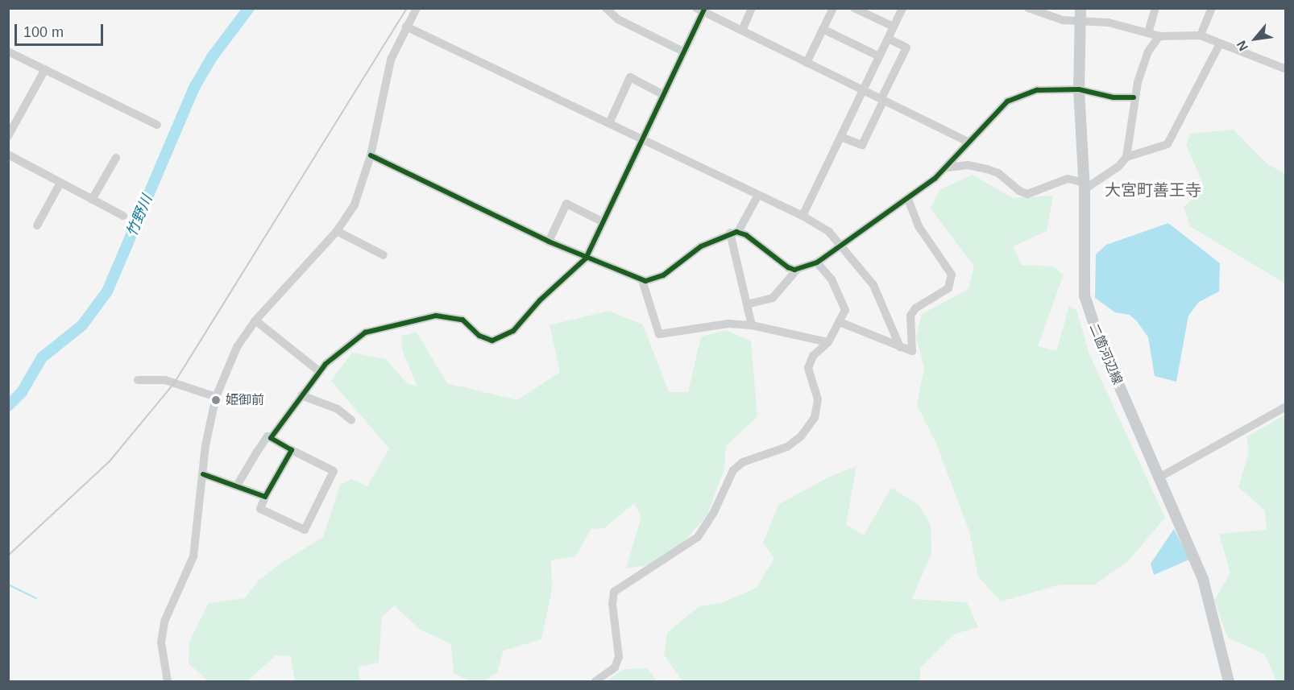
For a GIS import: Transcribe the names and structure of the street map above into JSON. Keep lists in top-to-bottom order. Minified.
{"streets":{"main road":["二箇河辺線"]},"districts":["大宮町善王寺"],"water":["竹野川"],"places":["姫御前"],"scale_bar":"100 m","north":"bottom left"}
